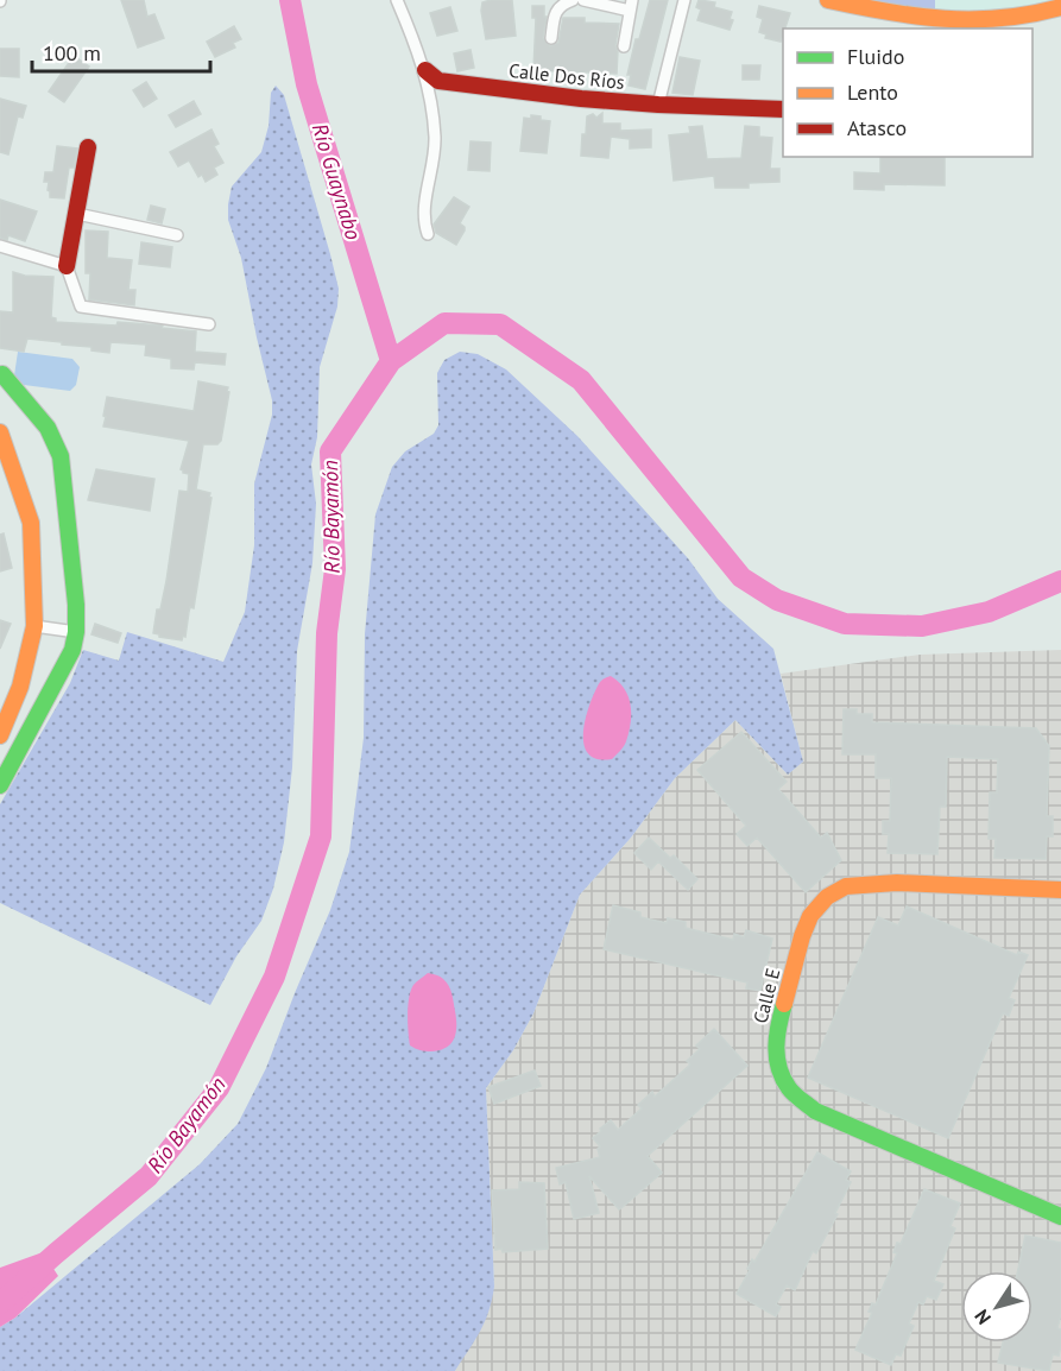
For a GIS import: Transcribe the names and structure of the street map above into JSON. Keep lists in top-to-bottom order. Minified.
{"streets":{"street":["Calle Dos Ríos","Calle E"]},"water":["Río Guaynabo","Río Bayamón"],"legend":["Fluido","Lento","Atasco"],"scale_bar":"100 m","north":"bottom left"}
